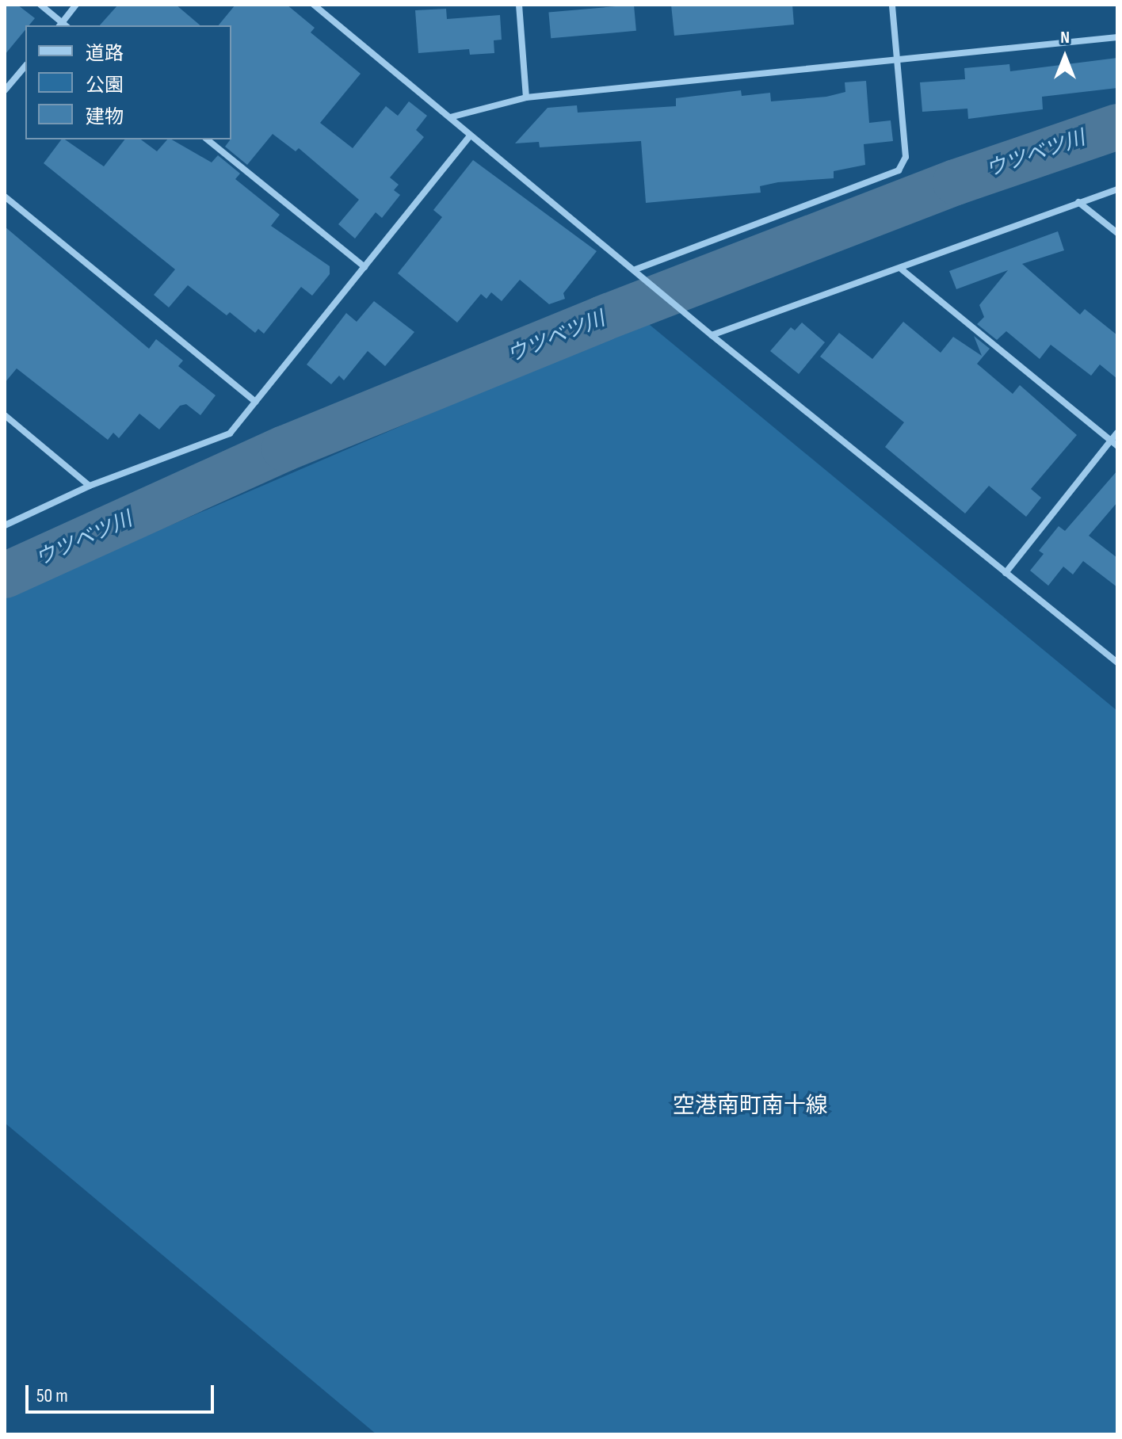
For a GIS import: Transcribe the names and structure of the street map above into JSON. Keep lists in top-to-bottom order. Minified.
{"districts":["空港南町南十線"],"water":["ウツベツ川"],"legend":["道路","公園","建物"],"scale_bar":"50 m","north":"top"}
